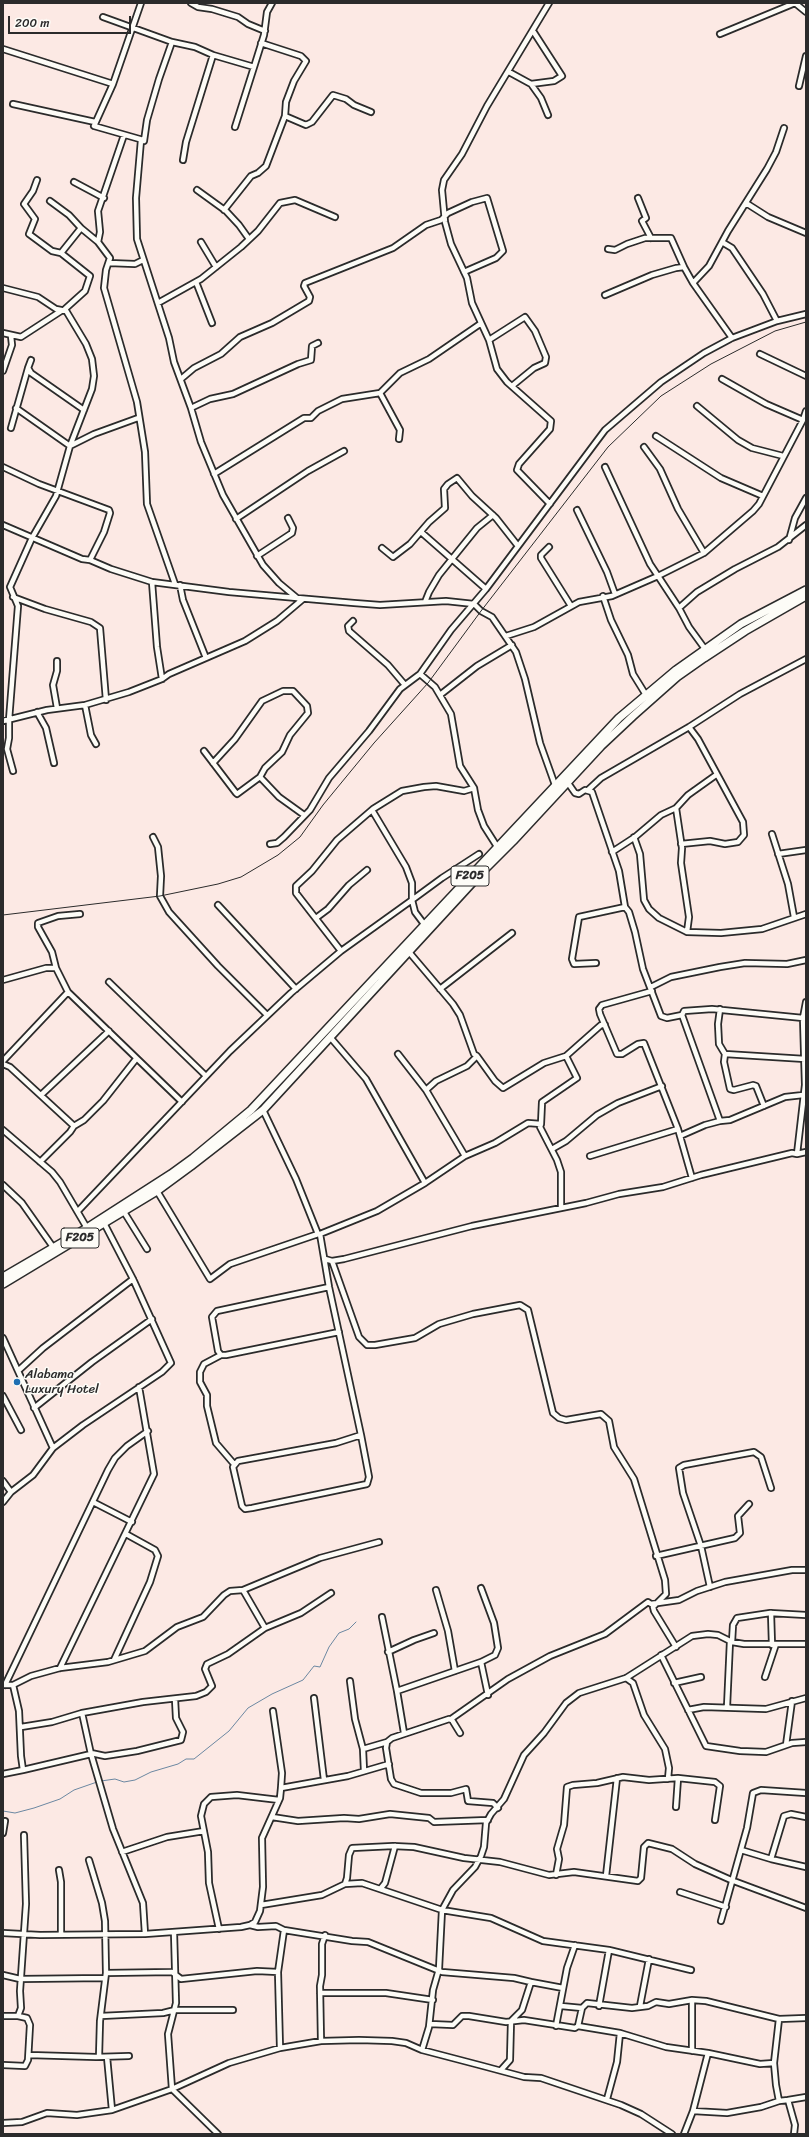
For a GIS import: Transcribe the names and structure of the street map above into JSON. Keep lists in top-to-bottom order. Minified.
{"streets":{"main road":["F205"]},"places":["Alabama Luxury Hotel"],"scale_bar":"200 m"}
